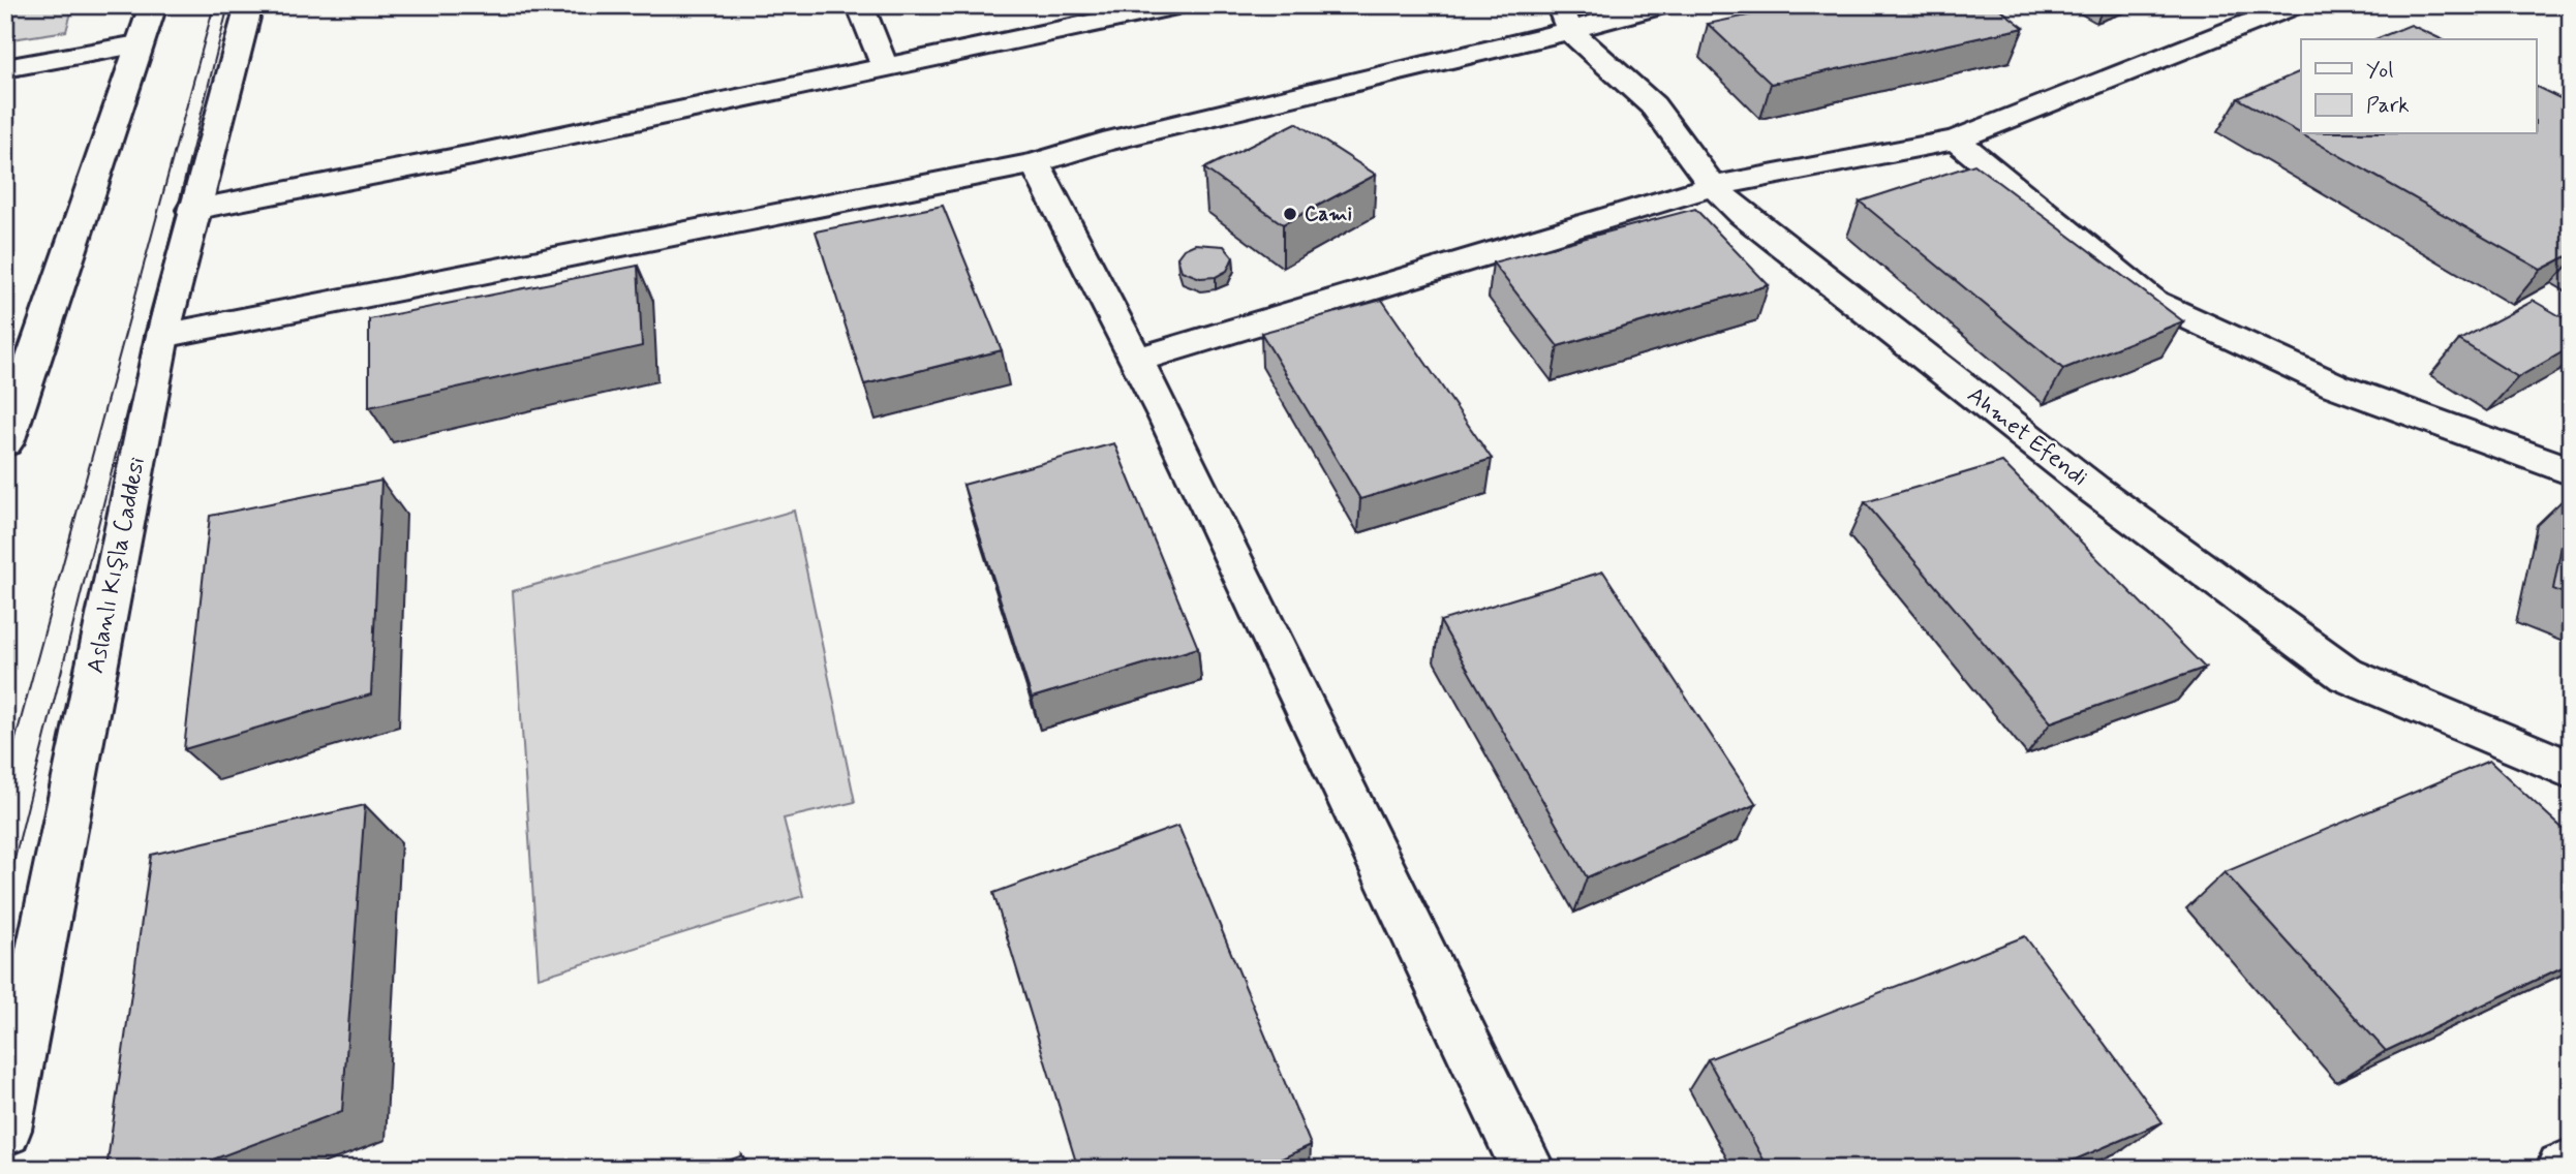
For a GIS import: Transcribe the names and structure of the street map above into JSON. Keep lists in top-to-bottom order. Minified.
{"streets":{"street":["Ahmet Efendi","Aslanlı Kışla Caddesi"]},"places":["Cami"],"legend":["Yol","Park"]}
